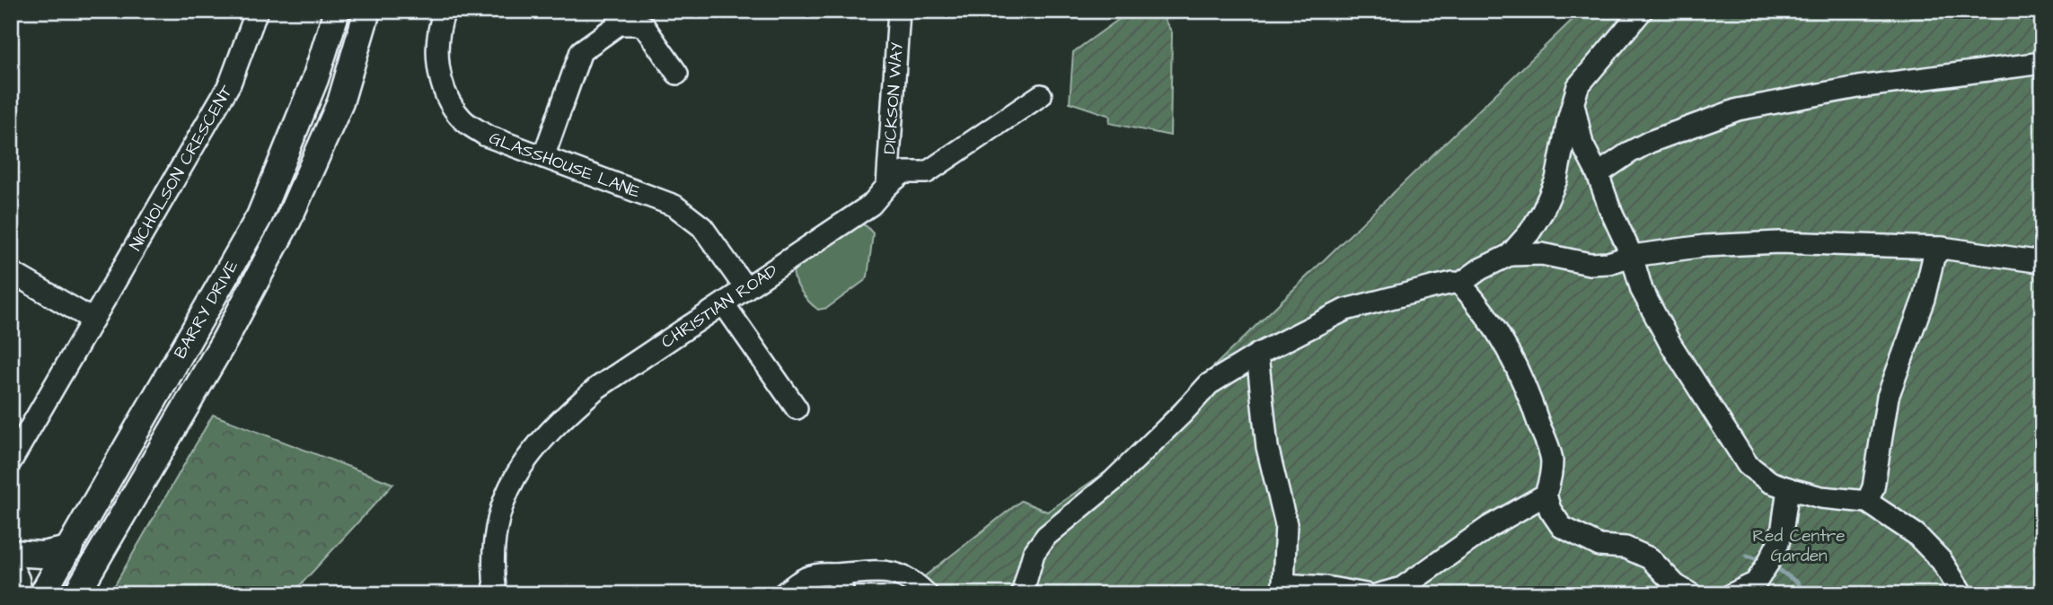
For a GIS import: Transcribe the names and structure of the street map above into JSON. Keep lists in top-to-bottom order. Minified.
{"streets":{"main road":["BARRY DRIVE"],"street":["DICKSON WAY","GLASSHOUSE LANE","NICHOLSON CRESCENT","CHRISTIAN ROAD"]},"crossings":[["DICKSON WAY","CHRISTIAN ROAD"],["GLASSHOUSE LANE","CHRISTIAN ROAD"]],"parks":["Red Centre Garden"]}
